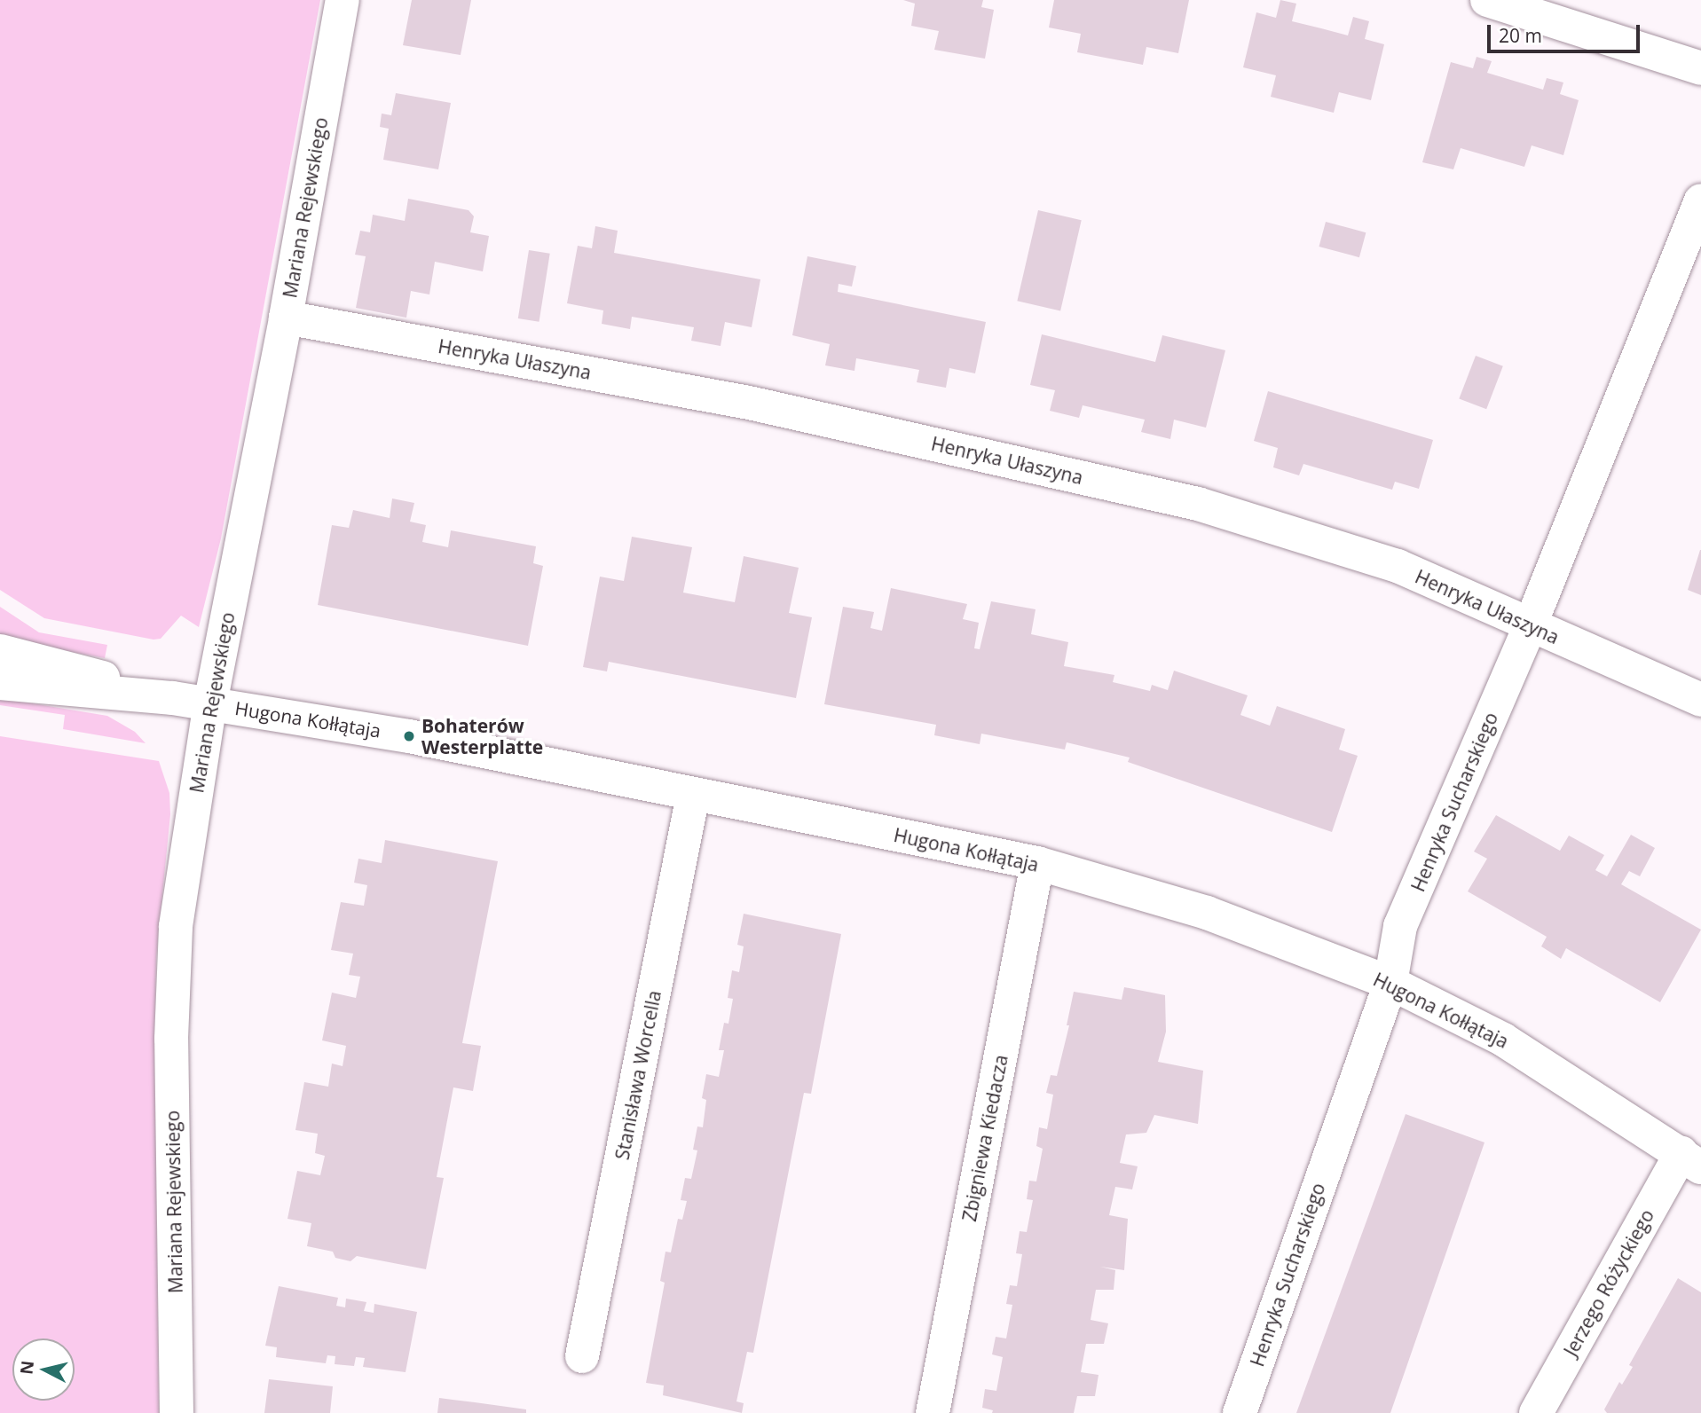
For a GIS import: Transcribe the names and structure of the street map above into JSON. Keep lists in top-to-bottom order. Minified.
{"streets":{"street":["Mariana Rejewskiego","Henryka Ułaszyna","Hugona Kołłątaja","Henryka Sucharskiego","Stanisława Worcella","Zbigniewa Kiedacza","Jerzego Różyckiego"]},"crossings":[["Mariana Rejewskiego","Henryka Ułaszyna"],["Mariana Rejewskiego","Hugona Kołłątaja"],["Henryka Ułaszyna","Henryka Sucharskiego"],["Hugona Kołłątaja","Henryka Sucharskiego"],["Hugona Kołłątaja","Stanisława Worcella"],["Hugona Kołłątaja","Zbigniewa Kiedacza"],["Hugona Kołłątaja","Jerzego Różyckiego"]],"places":["Bohaterów Westerplatte"],"scale_bar":"20 m","north":"left"}
